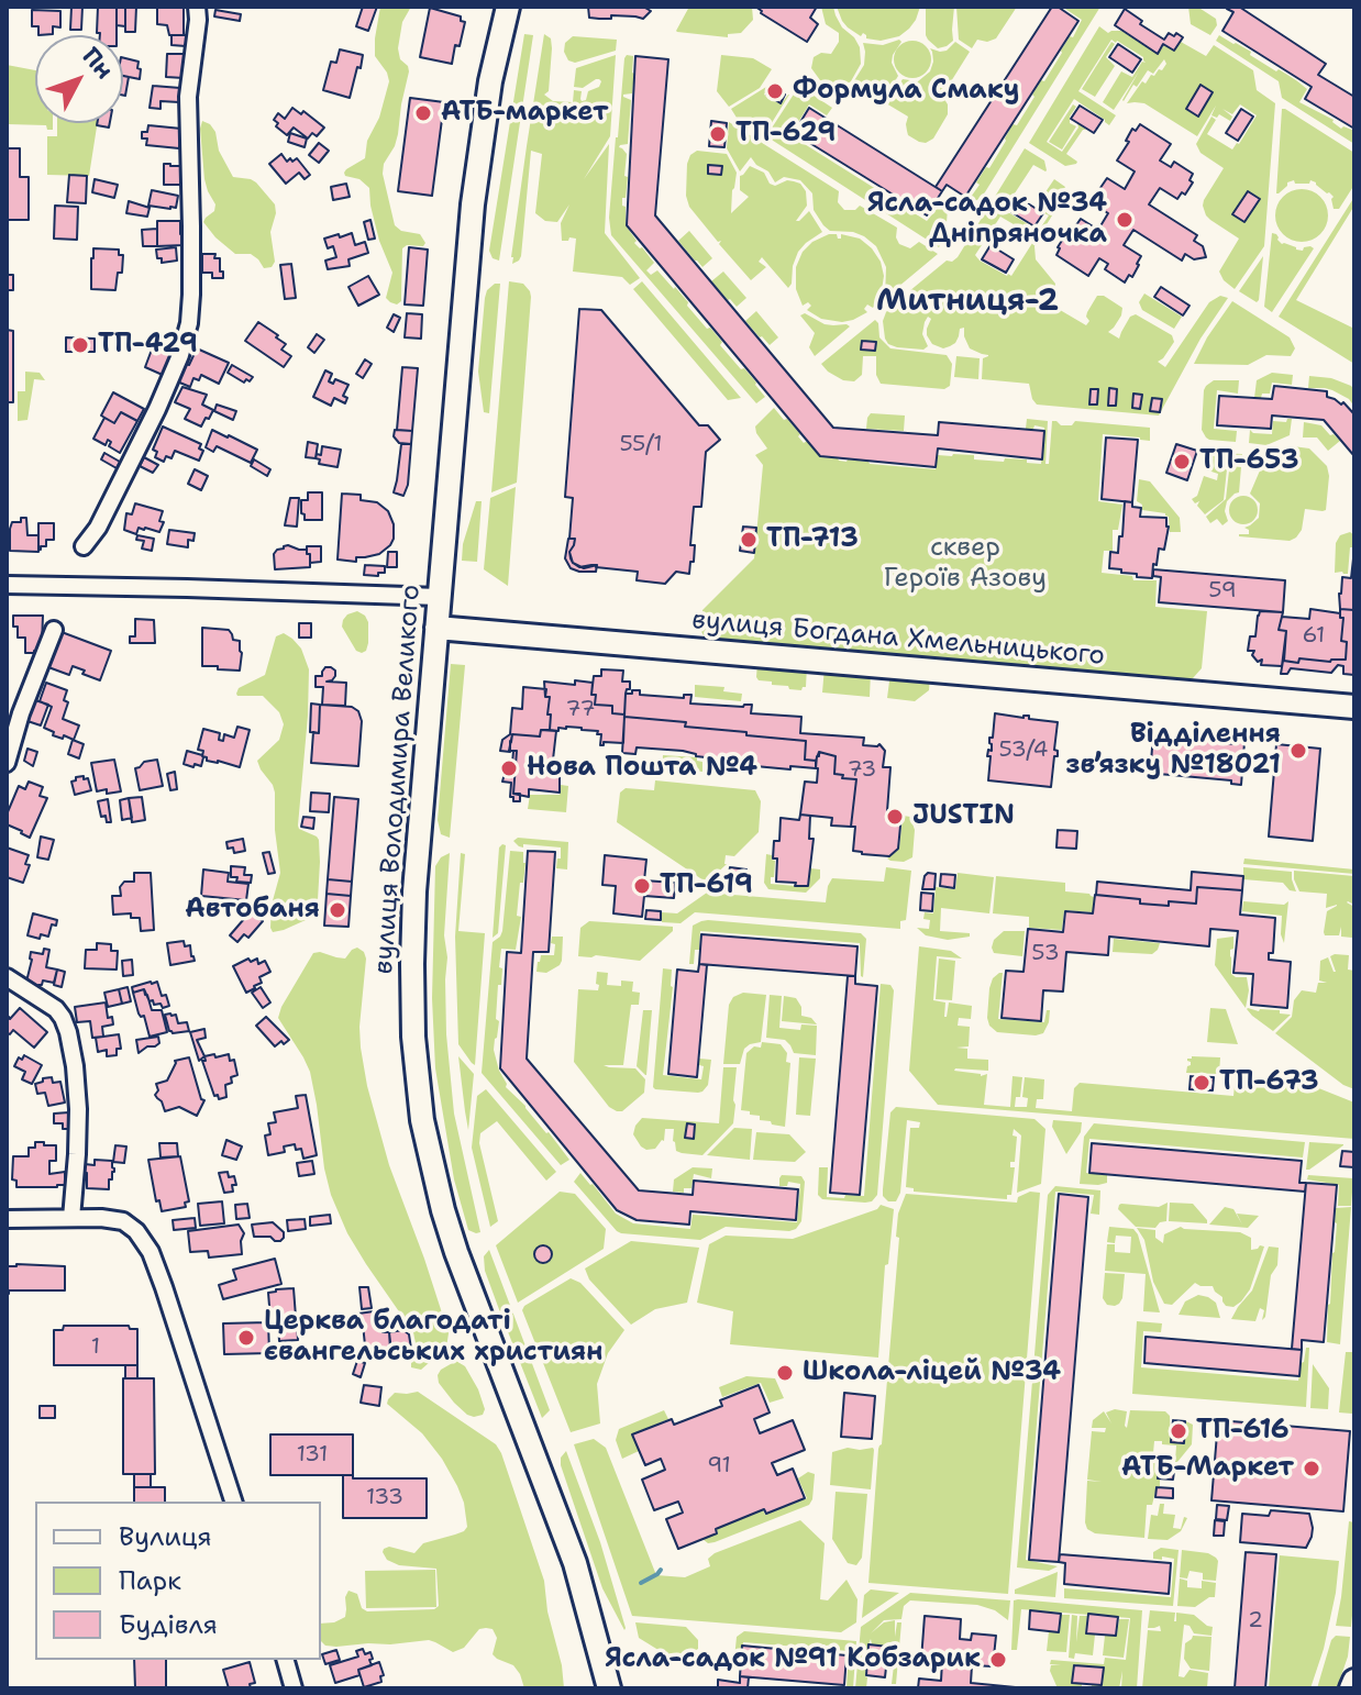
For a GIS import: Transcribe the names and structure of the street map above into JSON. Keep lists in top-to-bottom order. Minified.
{"streets":{"main road":["вулиця Богдана Хмельницького","вулиця Володимира Великого"]},"crossings":[["вулиця Богдана Хмельницького","вулиця Володимира Великого"]],"districts":["Митниця-2"],"parks":["сквер Героїв Азову"],"places":["Формула Смаку","АТБ-маркет","ТП-629","Ясла-садок №34 Дніпряночка","ТП-429","ТП-653","ТП-713","Відділення зв’язку №18021","Нова Пошта №4","JUSTIN","ТП-619","Автобаня","ТП-673","Церква благодаті євангельських християн","Школа-ліцей №34","ТП-616","АТБ-Маркет","Ясла-садок №91 Кобзарик"],"house_numbers":["55/1","59","61","77","53/4","73","53","1","131","91","133","2"],"legend":["Вулиця","Парк","Будівля"],"north":"top right"}
